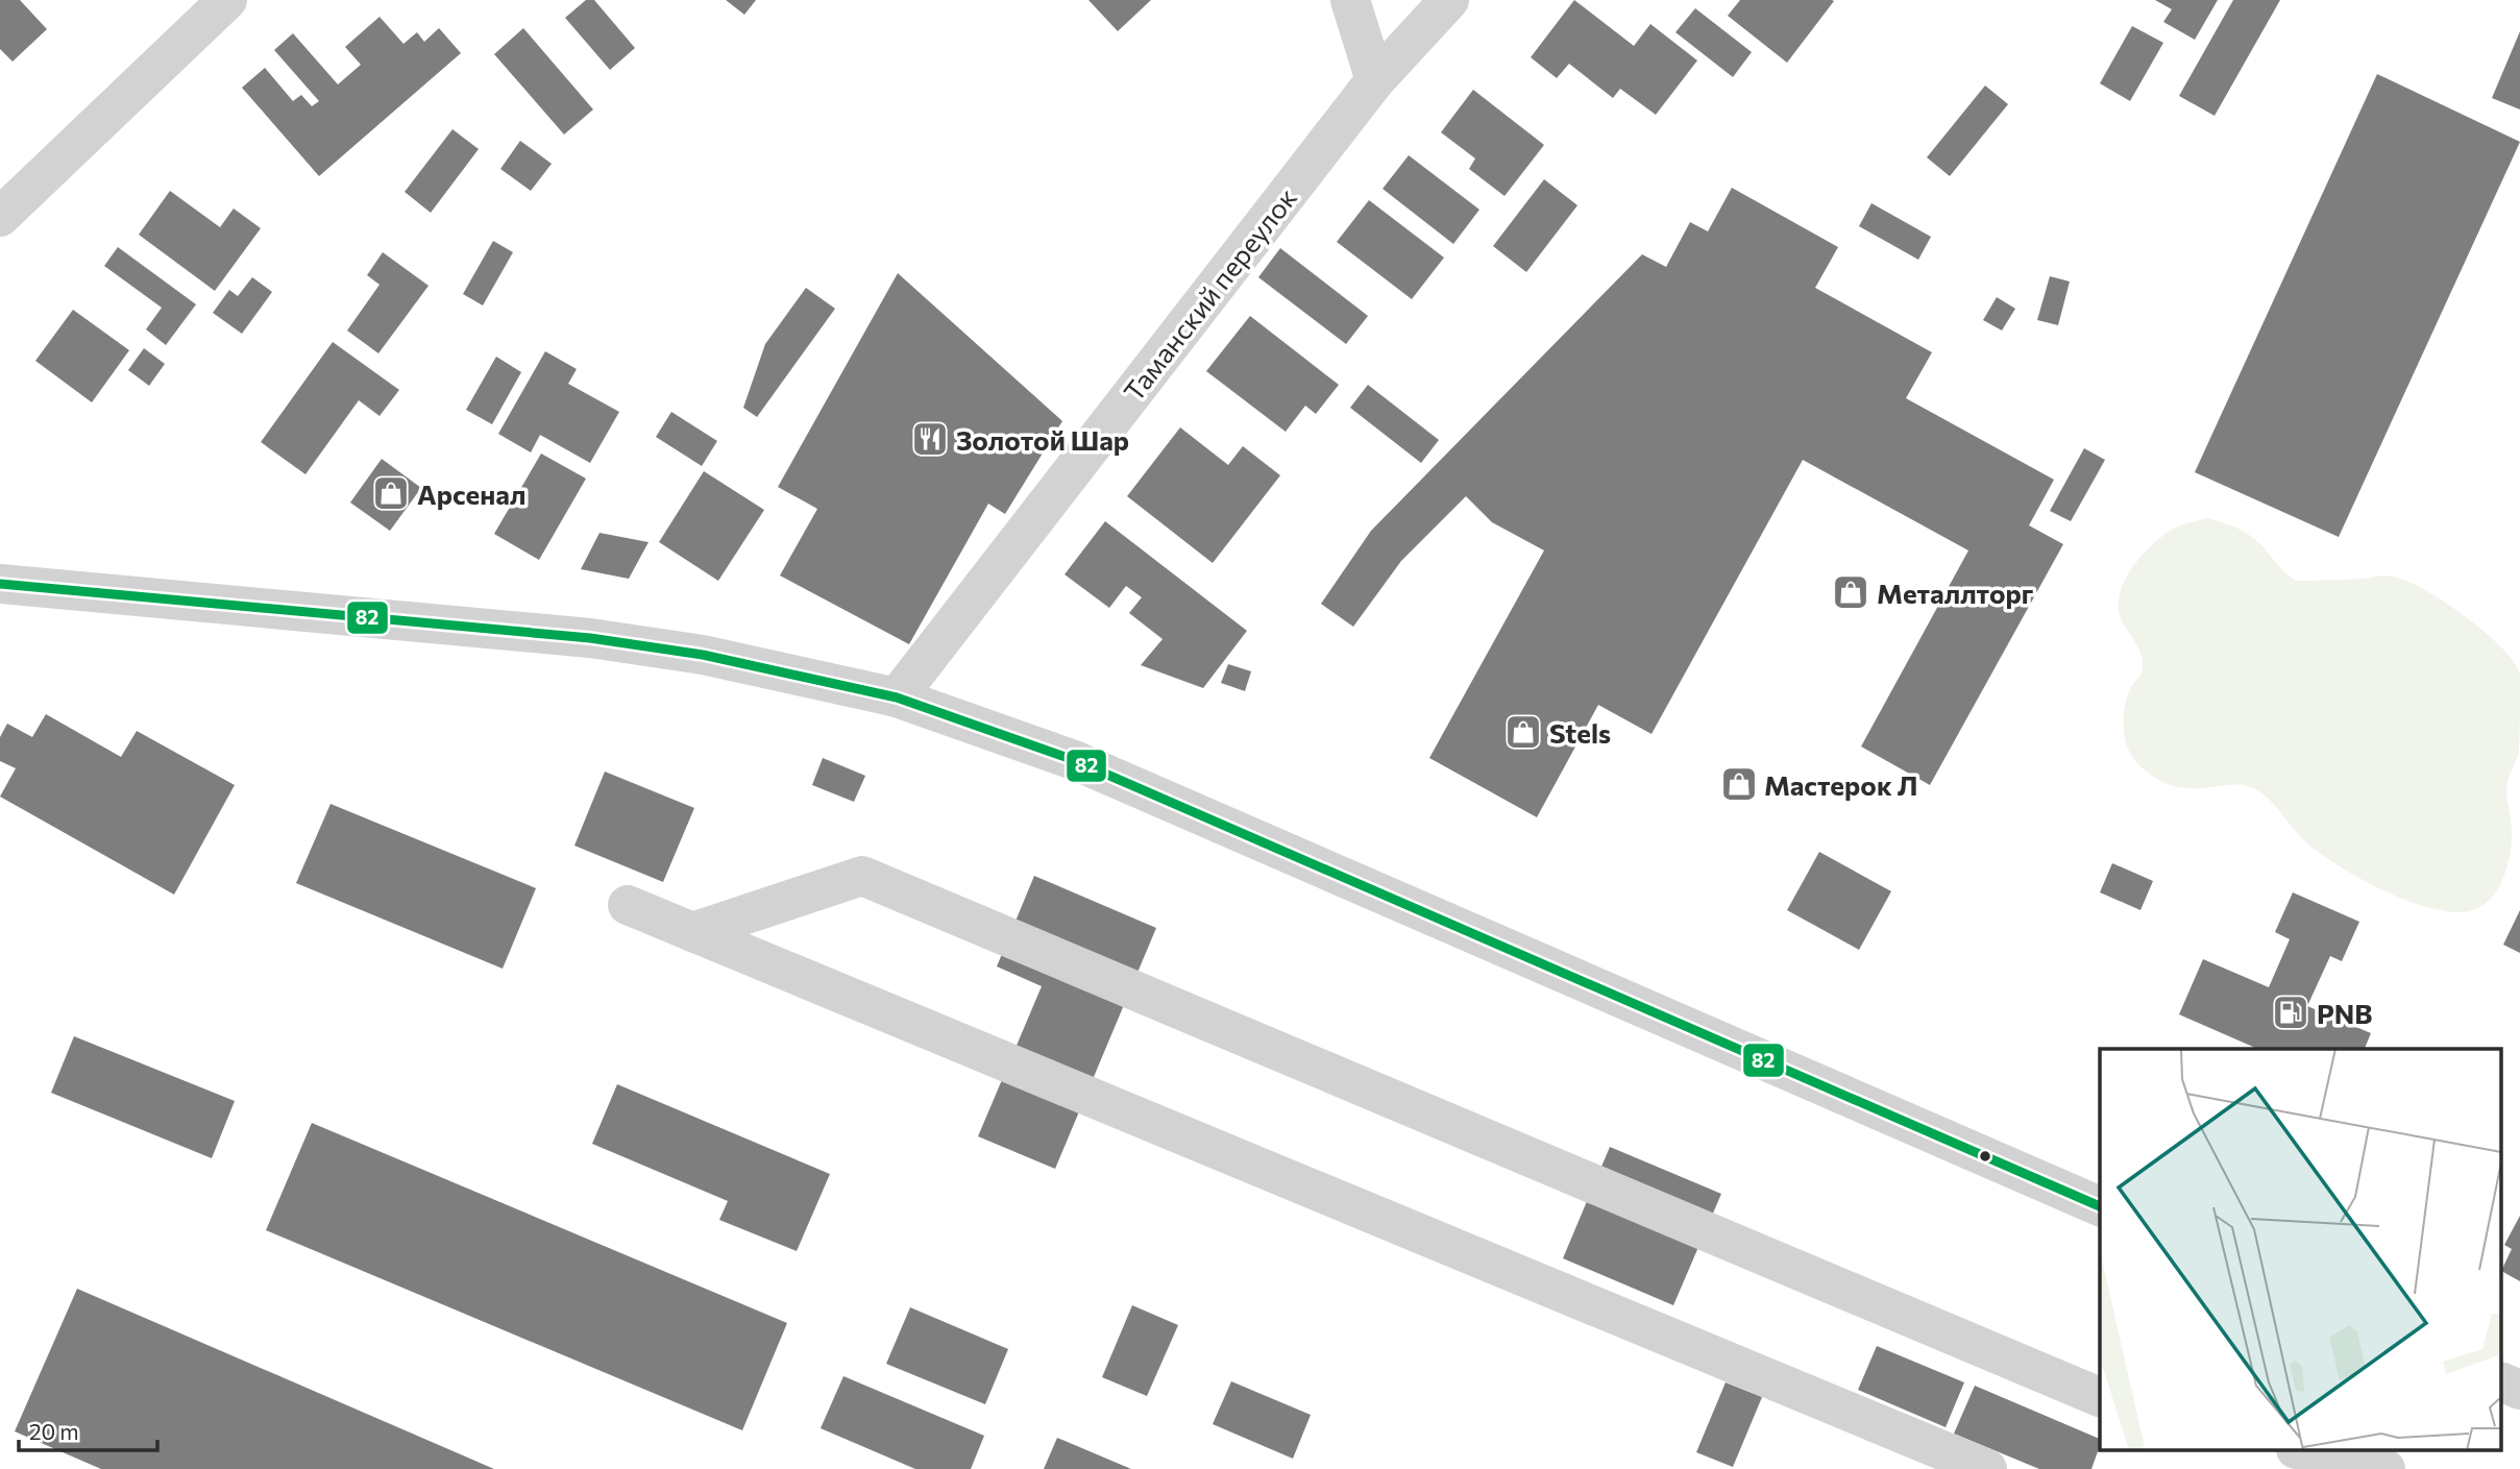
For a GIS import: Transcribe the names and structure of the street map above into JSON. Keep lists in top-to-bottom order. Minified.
{"streets":{"street":["Таманский переулок"]},"places":{"restaurant":["Золотой Шар"],"shop":["Арсенал","Металлторг","Stels","Мастерок Л"],"fuel station":["PNB"]},"lines":["transit line 82"],"scale_bar":"20 m"}
